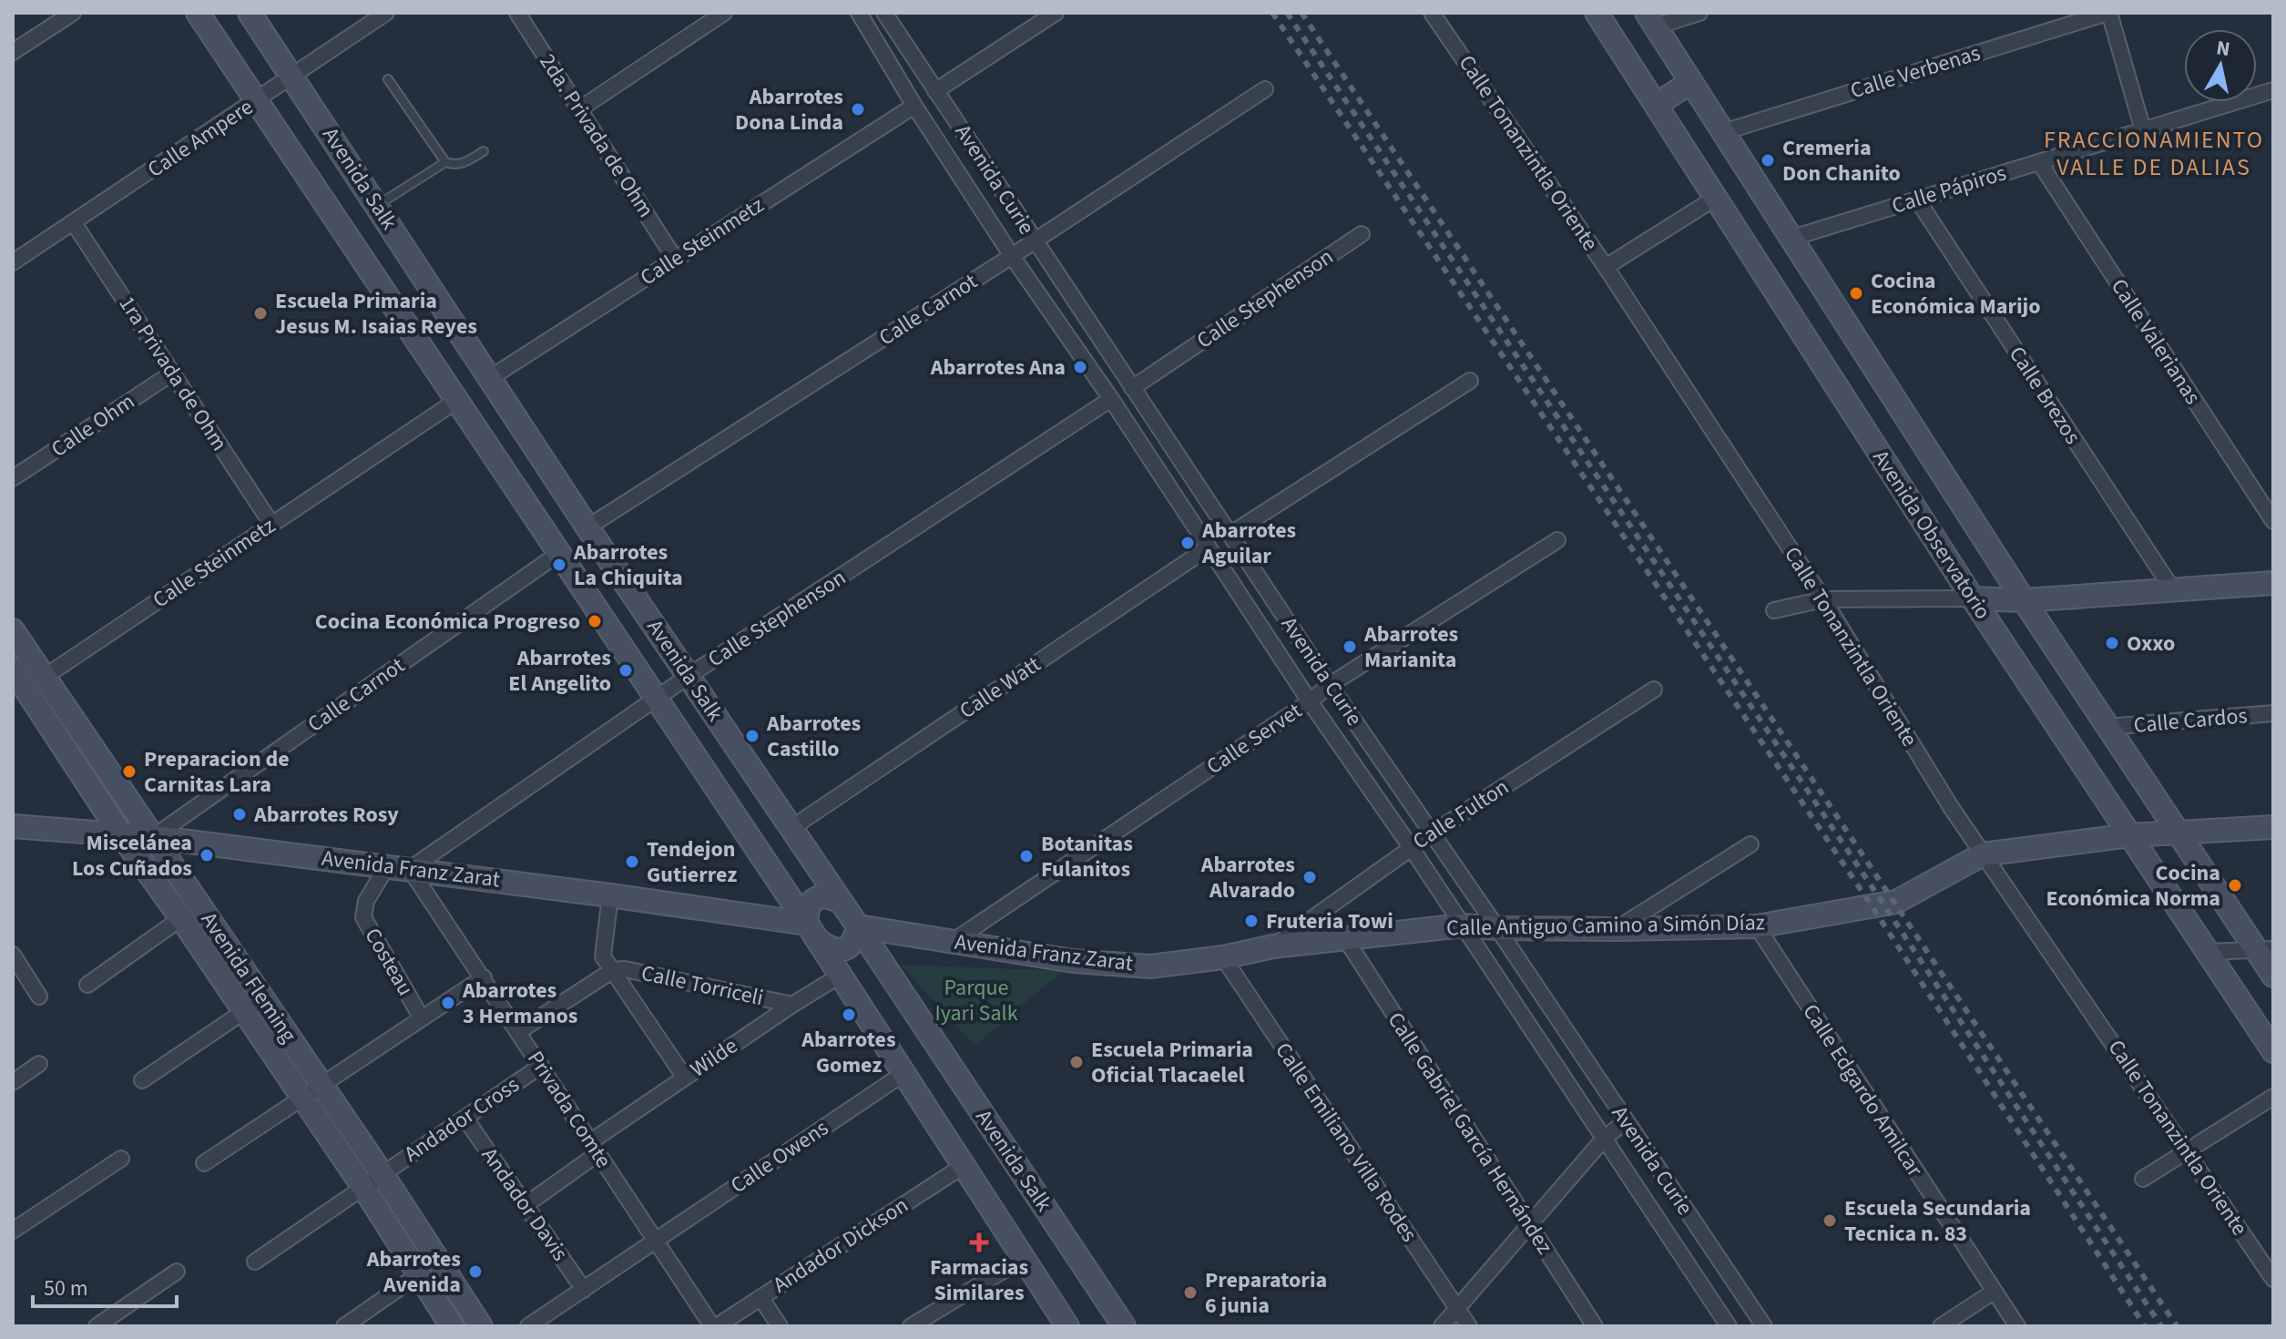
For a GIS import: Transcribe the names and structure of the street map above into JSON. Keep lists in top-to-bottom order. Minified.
{"streets":{"main road":["Avenida Salk","Avenida Observatorio","Avenida Franz Zarat","Calle Antiguo Camino a Simón Díaz","Avenida Fleming"],"street":["Calle Verbenas","2da. Privada de Ohm","Calle Ampere","Calle Tonanzintla Oriente","Avenida Curie","Calle Pápiros","Calle Steinmetz","Calle Stephenson","Calle Carnot","Calle Valerianas","1ra Privada de Ohm","Calle Brezos","Calle Ohm","Calle Watt","Calle Cardos","Calle Servet","Calle Fulton","Costeau","Calle Torriceli","Wilde","Calle Edgardo Amilcar","Privada Comte","Andador Cross","Calle Gabriel García Hernández","Calle Emiliano Villa Rodes","Calle Owens","Andador Davis","Andador Dickson"]},"crossings":[["Calle Verbenas","Avenida Observatorio"],["2da. Privada de Ohm","Calle Steinmetz"],["Calle Ampere","Avenida Salk"],["Calle Ampere","1ra Privada de Ohm"],["Calle Tonanzintla Oriente","Calle Antiguo Camino a Simón Díaz"],["Avenida Salk","Calle Steinmetz"],["Avenida Salk","Calle Stephenson"],["Avenida Salk","Calle Carnot"],["Avenida Salk","Calle Watt"],["Avenida Salk","Avenida Franz Zarat"],["Avenida Salk","Wilde"],["Avenida Salk","Calle Owens"],["Avenida Salk","Andador Dickson"],["Avenida Curie","Calle Steinmetz"],["Avenida Curie","Calle Stephenson"],["Avenida Curie","Calle Carnot"],["Avenida Curie","Calle Watt"],["Avenida Curie","Calle Servet"],["Avenida Curie","Calle Fulton"],["Avenida Curie","Calle Antiguo Camino a Simón Díaz"],["Calle Pápiros","Calle Valerianas"],["Calle Pápiros","Calle Brezos"],["Calle Pápiros","Avenida Observatorio"],["Calle Steinmetz","1ra Privada de Ohm"],["Calle Steinmetz","Avenida Fleming"],["Calle Stephenson","Avenida Franz Zarat"],["Calle Stephenson","Privada Comte"],["Calle Carnot","Avenida Franz Zarat"],["Calle Carnot","Avenida Fleming"],["1ra Privada de Ohm","Calle Ohm"],["Avenida Observatorio","Calle Cardos"],["Avenida Observatorio","Calle Antiguo Camino a Simón Díaz"],["Calle Servet","Avenida Franz Zarat"],["Calle Fulton","Avenida Franz Zarat"],["Calle Fulton","Calle Antiguo Camino a Simón Díaz"],["Avenida Franz Zarat","Calle Antiguo Camino a Simón Díaz"],["Avenida Franz Zarat","Costeau"],["Avenida Franz Zarat","Avenida Fleming"],["Avenida Franz Zarat","Calle Torriceli"],["Avenida Franz Zarat","Privada Comte"],["Avenida Franz Zarat","Calle Emiliano Villa Rodes"],["Calle Antiguo Camino a Simón Díaz","Calle Edgardo Amilcar"],["Calle Antiguo Camino a Simón Díaz","Calle Gabriel García Hernández"],["Avenida Fleming","Andador Cross"],["Calle Torriceli","Wilde"],["Wilde","Privada Comte"],["Wilde","Andador Davis"],["Privada Comte","Andador Cross"],["Privada Comte","Calle Owens"],["Privada Comte","Andador Dickson"],["Andador Cross","Andador Davis"],["Calle Owens","Andador Davis"]],"districts":["FRACCIONAMIENTO VALLE DE DALIAS"],"parks":["Parque Iyari Salk"],"places":{"other":["Abarrotes Dona Linda","Cremeria Don Chanito","Cocina Económica Marijo","Escuela Primaria Jesus M. Isaias Reyes","Abarrotes Ana","Abarrotes Aguilar","Abarrotes La Chiquita","Cocina Económica Progreso","Oxxo","Abarrotes Marianita","Abarrotes El Angelito","Abarrotes Castillo","Preparacion de Carnitas Lara","Abarrotes Rosy","Miscelánea Los Cuñados","Botanitas Fulanitos","Tendejon Gutierrez","Abarrotes Alvarado","Cocina Económica Norma","Fruteria Towi","Abarrotes 3 Hermanos","Abarrotes Gomez","Escuela Primaria Oficial Tlacaelel","Escuela Secundaria Tecnica n. 83","Abarrotes Avenida","Preparatoria 6 junia"],"health":["Farmacias Similares"]},"scale_bar":"50 m","north":"top"}
